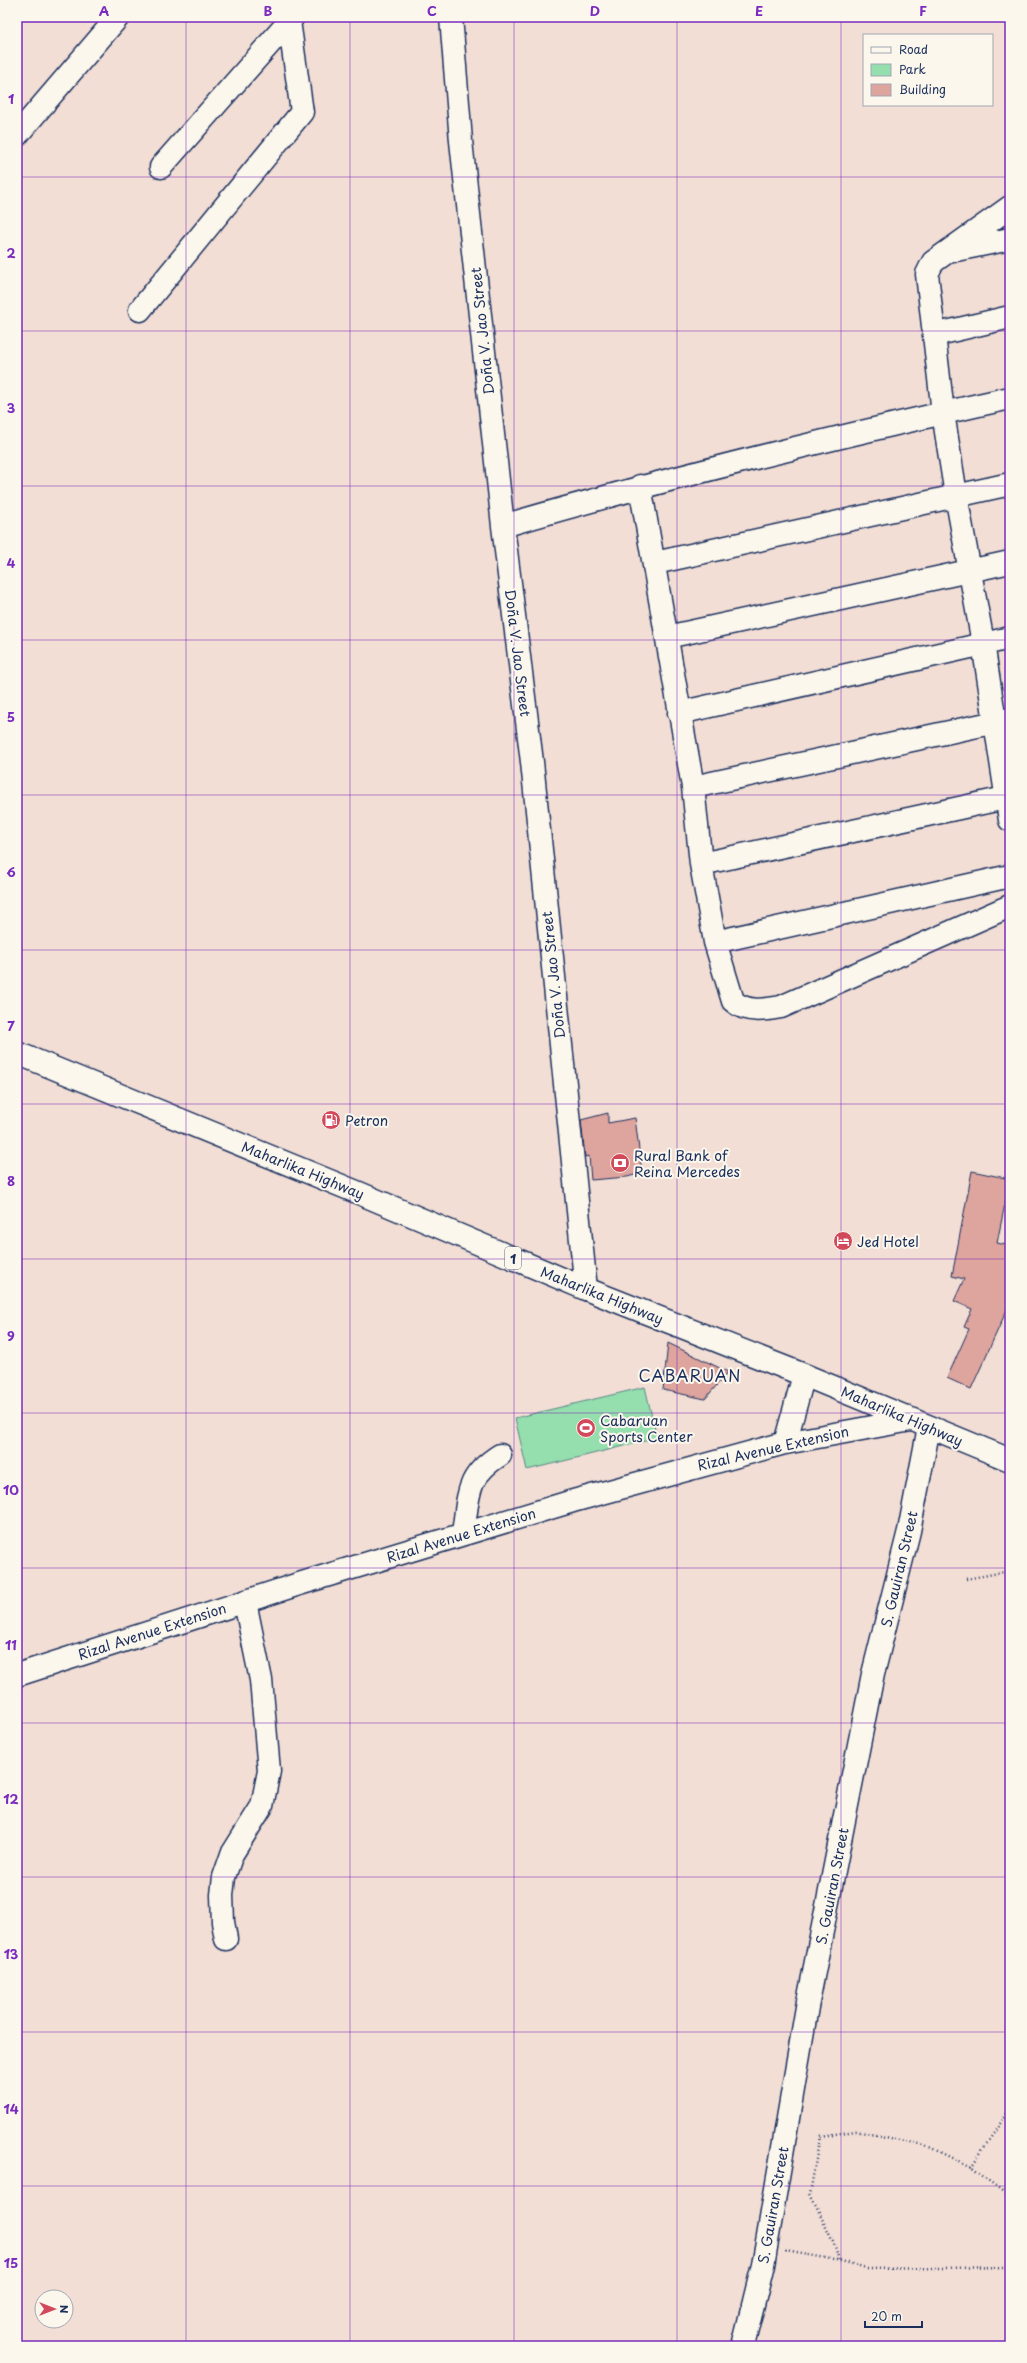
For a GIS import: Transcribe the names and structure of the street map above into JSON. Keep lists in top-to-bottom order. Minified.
{"streets":{"street":["Doña V. Jao Street","Maharlika Highway","1","Rizal Avenue Extension","S. Gauiran Street"]},"crossings":[["Doña V. Jao Street","Maharlika Highway"],["Maharlika Highway","Rizal Avenue Extension"],["Maharlika Highway","S. Gauiran Street"],["Rizal Avenue Extension","S. Gauiran Street"]],"districts":["CABARUAN"],"places":{"fuel station":["Petron"],"bank":["Rural Bank of Reina Mercedes"],"hotel":["Jed Hotel"],"sports":["Cabaruan Sports Center"]},"legend":["Road","Park","Building"],"scale_bar":"20 m","north":"right","grid":{"columns":["A","B","C","D","E","F"],"rows":["1","2","3","4","5","6","7","8","9","10","11","12","13","14","15"]}}
